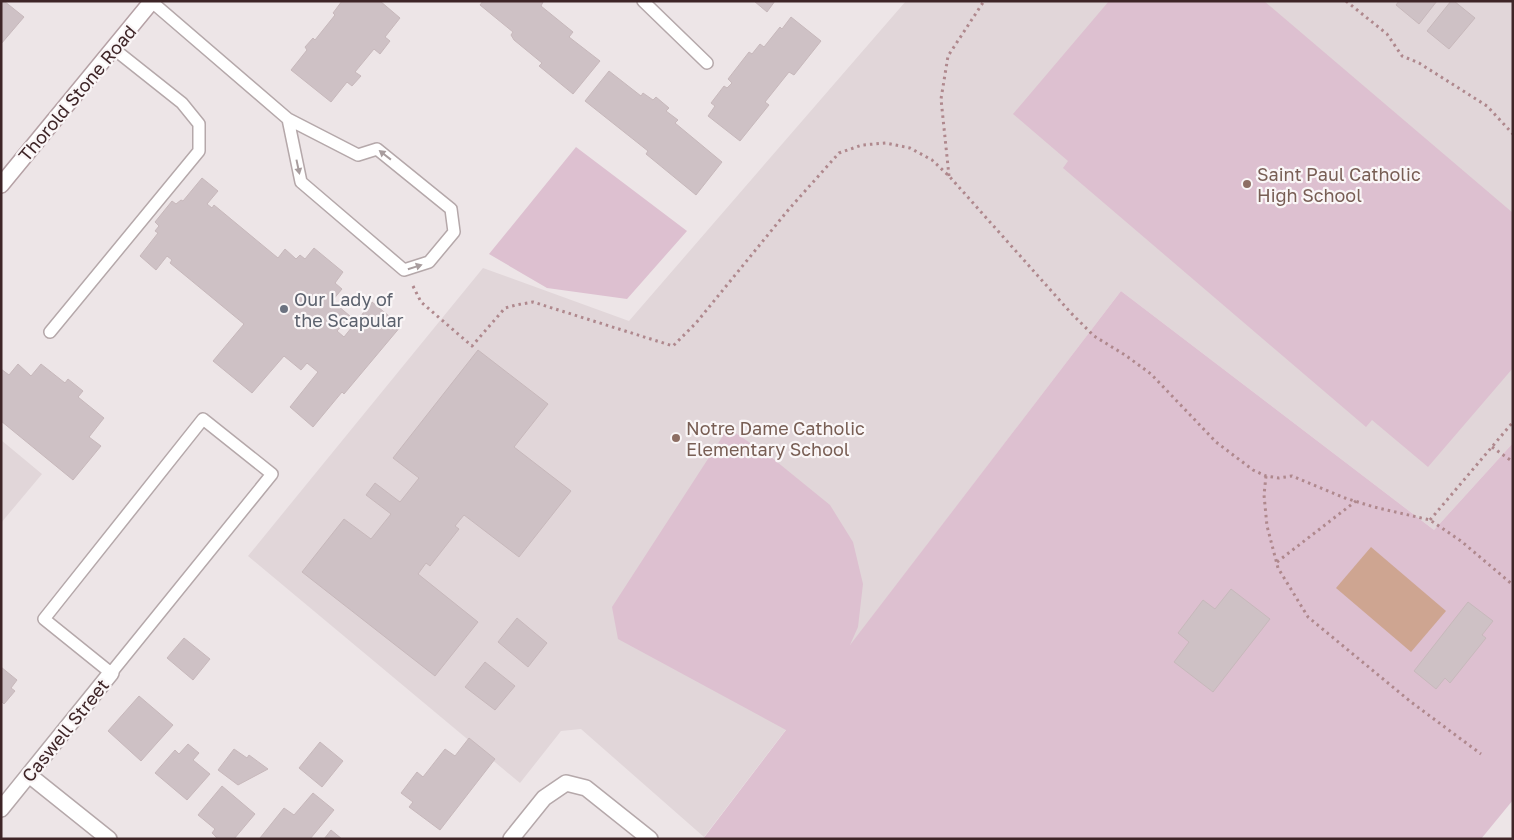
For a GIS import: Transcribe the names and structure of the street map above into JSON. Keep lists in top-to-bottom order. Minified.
{"streets":{"street":["Thorold Stone Road","Caswell Street"]},"places":["Saint Paul Catholic High School","Our Lady of the Scapular","Notre Dame Catholic Elementary School"]}
